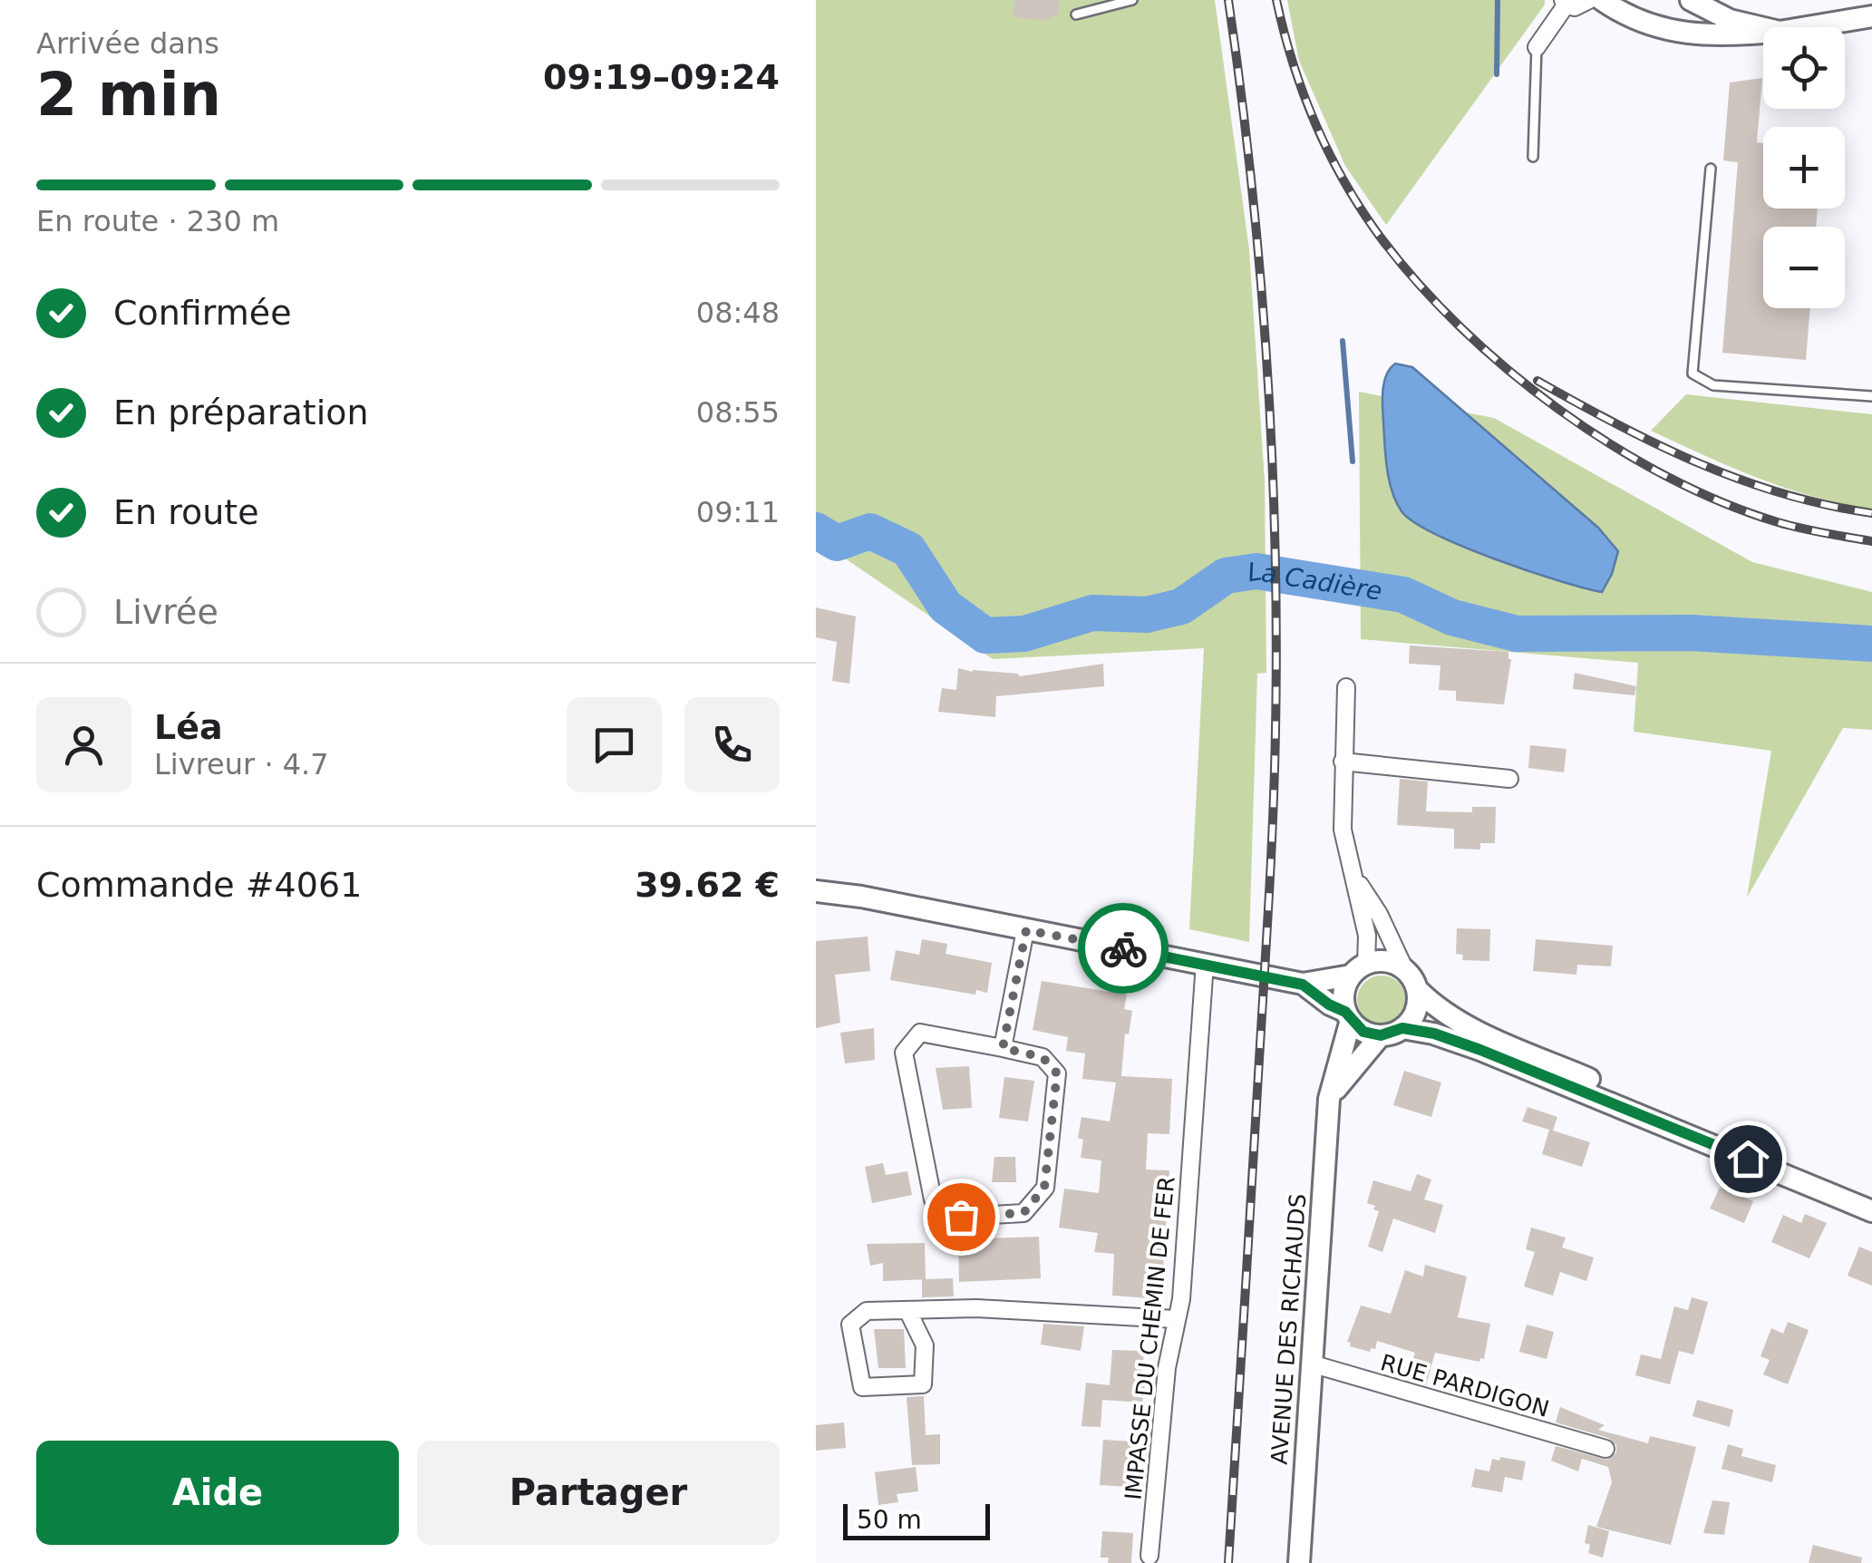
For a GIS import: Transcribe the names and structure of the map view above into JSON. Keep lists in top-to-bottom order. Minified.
{"streets":{"street":["AVENUE DES RICHAUDS","IMPASSE DU CHEMIN DE FER","RUE PARDIGON"]},"crossings":[["AVENUE DES RICHAUDS","RUE PARDIGON"]],"water":["La Cadière"],"scale_bar":"50 m","page":{"heading":["2 min","Arrivée dans","09:19–09:24"],"panel":["Léa","Livreur · 4.7","Commande #4061","39.62 €"],"map_buttons":["+","−"],"bar":"En route · 230 m","list":[["Confirmée","08:48"],["En préparation","08:55"],["En route","09:11"],"Livrée"],"buttons":["Aide","Partager"],"scale":"50 m"}}
